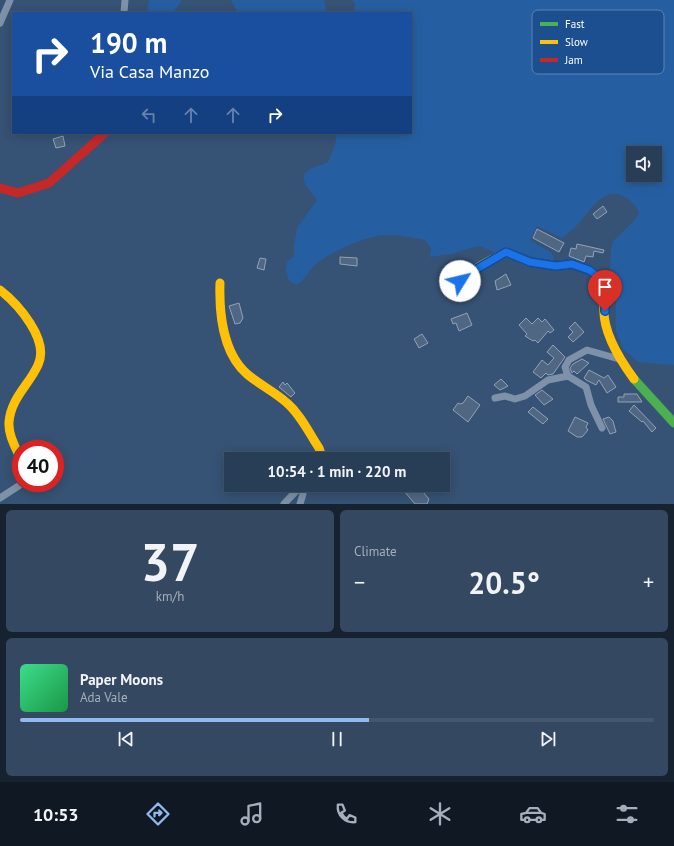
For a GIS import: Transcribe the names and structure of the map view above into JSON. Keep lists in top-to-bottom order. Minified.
{"legend":["Fast","Slow","Jam"],"page":{"turn":["190 m","Via Casa Manzo"],"limit":"40","trip":"10:54 · 1 min · 220 m","tile":[["37","km/h"],"Climate"],"heat":["−","20.5°","+"],"song":["Paper Moons","Ada Vale"],"tabs":"10:53"}}
